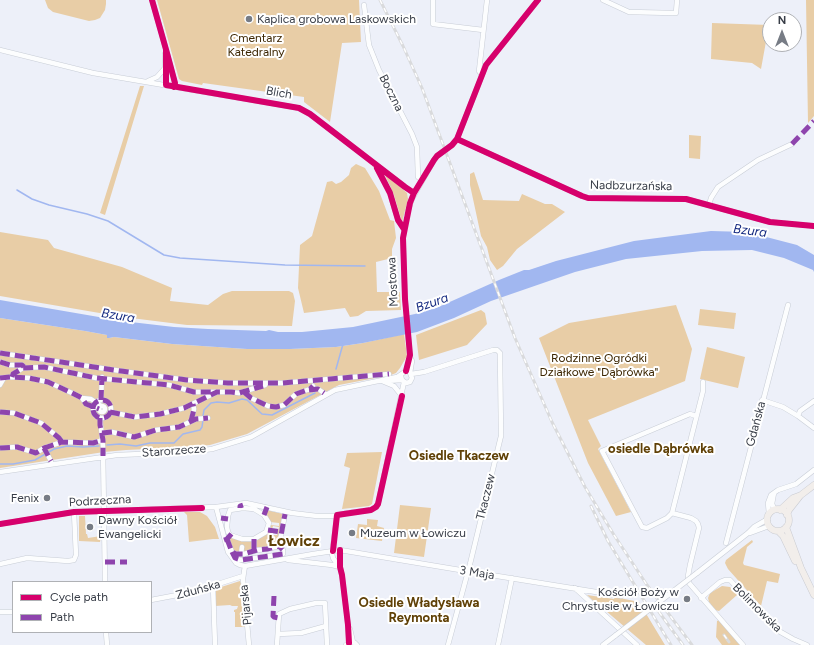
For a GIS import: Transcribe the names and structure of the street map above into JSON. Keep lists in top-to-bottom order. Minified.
{"streets":{"street":["Blich","Boczna","Nadbzurzańska","Mostowa","Gdańska","Starorzecze","Tkaczew","Podrzeczna","3 Maja","Zduńska","Pijarska","Bolimowska"]},"crossings":[["Blich","Mostowa"],["Boczna","Mostowa"],["Nadbzurzańska","Mostowa"],["Mostowa","Tkaczew"],["Tkaczew","3 Maja"],["Zduńska","Pijarska"]],"districts":["osiedle Dąbrówka","Osiedle Tkaczew","Łowicz","Osiedle Władysława Reymonta"],"water":["Bzura"],"parks":["Cmentarz Katedralny","Rodzinne Ogródki Działkowe \"Dąbrówka\""],"places":["Kaplica grobowa Laskowskich","Fenix","Dawny Kościół Ewangelicki","Muzeum w Łowiczu","Kościół Boży w Chrystusie w Łowiczu"],"legend":["Cycle path","Path"],"north":"top"}
